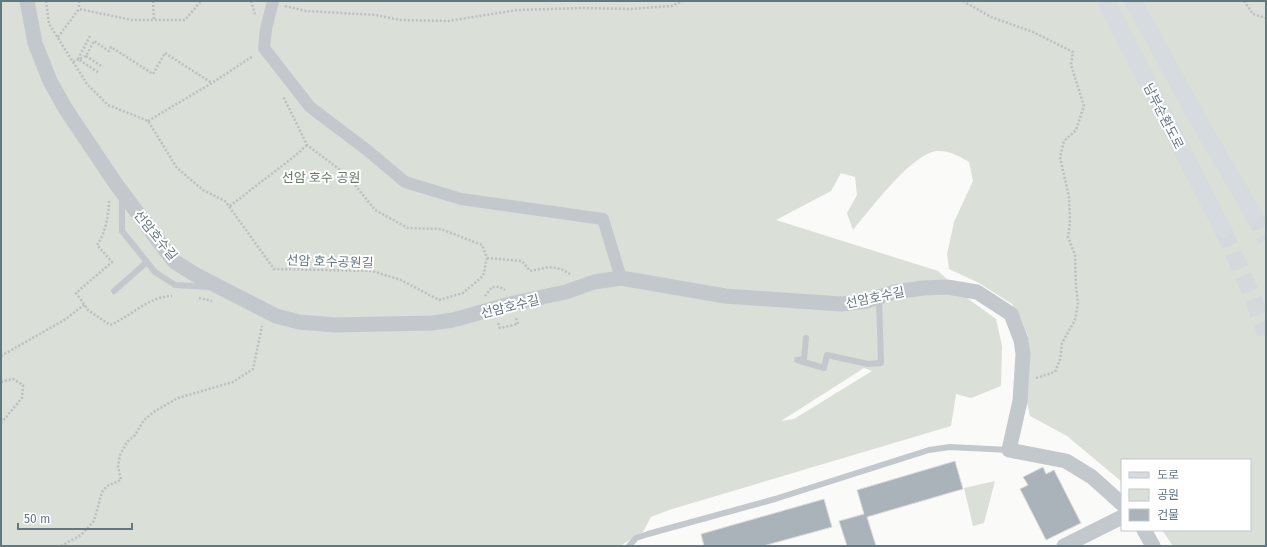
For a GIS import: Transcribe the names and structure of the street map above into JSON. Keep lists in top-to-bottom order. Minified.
{"streets":{"main road":["남부순환도로"],"street":["선암호수길"],"path":["선암 호수공원길"]},"parks":["선암 호수 공원"],"legend":["도로","공원","건물"],"scale_bar":"50 m"}
